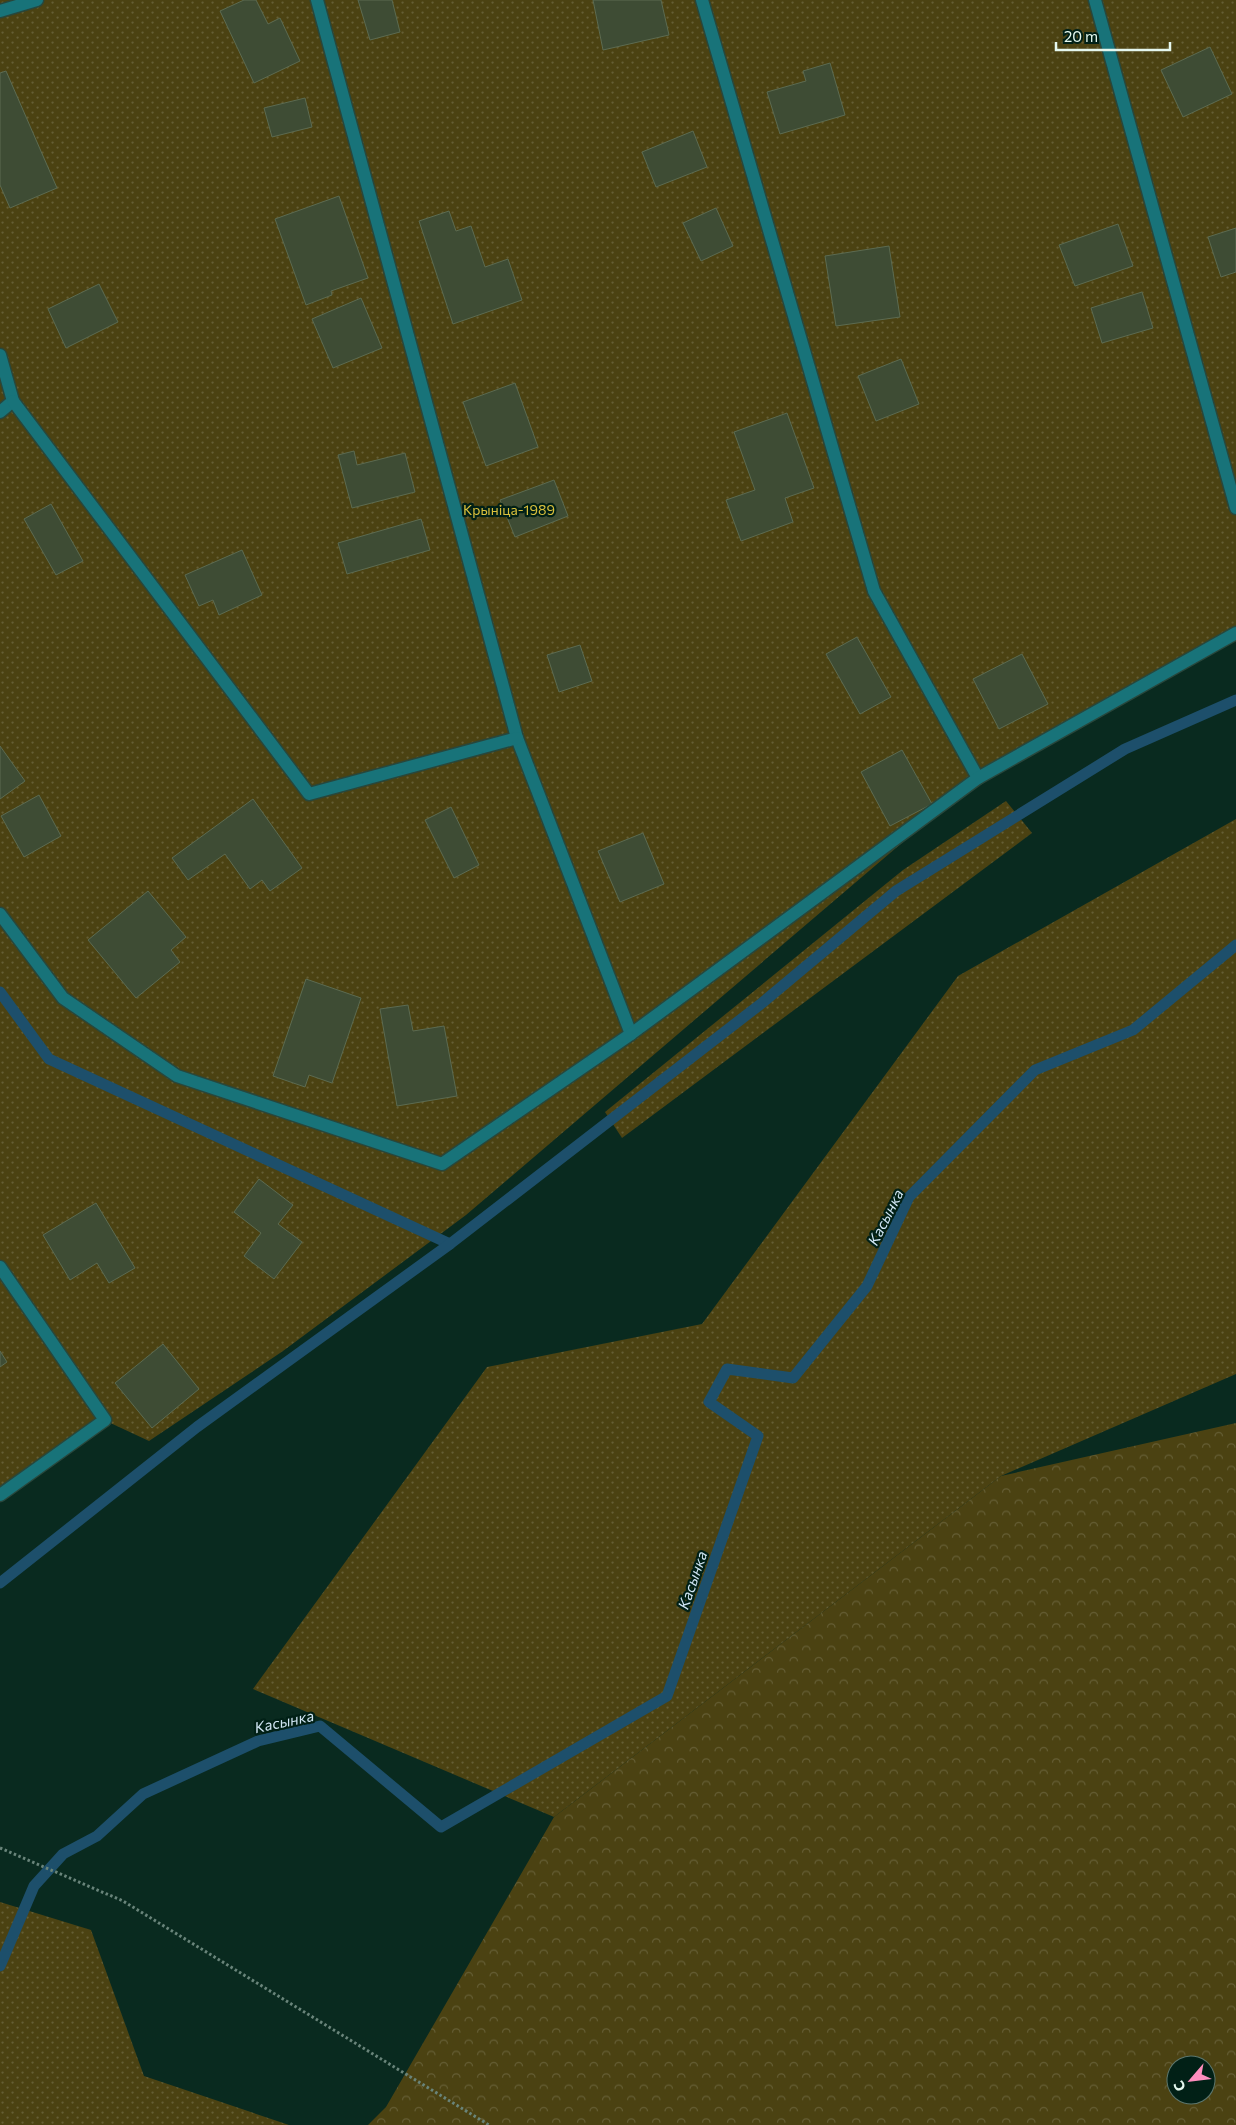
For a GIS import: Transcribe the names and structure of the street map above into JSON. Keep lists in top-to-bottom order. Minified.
{"water":["Касынка"],"parks":["Крыніца-1989"],"scale_bar":"20 m","north":"bottom left"}
